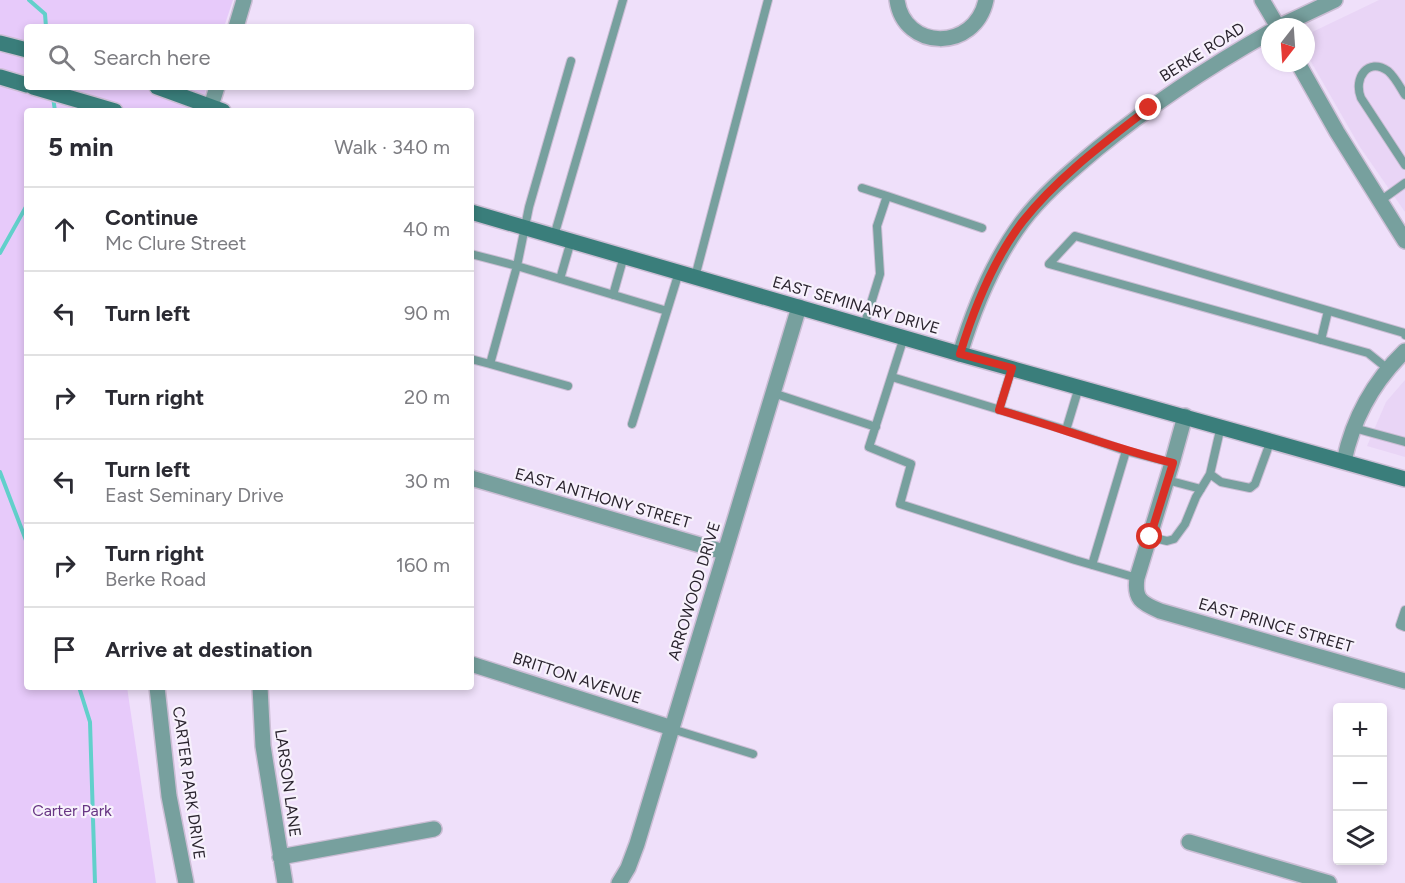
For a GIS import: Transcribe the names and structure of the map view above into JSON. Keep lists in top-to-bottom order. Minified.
{"streets":{"main road":["EAST SEMINARY DRIVE"],"street":["BERKE ROAD","EAST ANTHONY STREET","ARROWOOD DRIVE","EAST PRINCE STREET","BRITTON AVENUE","CARTER PARK DRIVE","LARSON LANE"]},"crossings":[["BERKE ROAD","EAST SEMINARY DRIVE"],["EAST SEMINARY DRIVE","ARROWOOD DRIVE"],["EAST ANTHONY STREET","ARROWOOD DRIVE"],["ARROWOOD DRIVE","BRITTON AVENUE"]],"parks":["Carter Park"],"north":"bottom","page":{"search":"Search here","heading":["5 min","Walk · 340 m"],"list":[["Continue","Mc Clure Street","40 m"],["Turn left","90 m"],["Turn right","20 m"],["Turn left","East Seminary Drive","30 m"],["Turn right","Berke Road","160 m"],"Arrive at destination"],"map_buttons":["+","−"]}}
